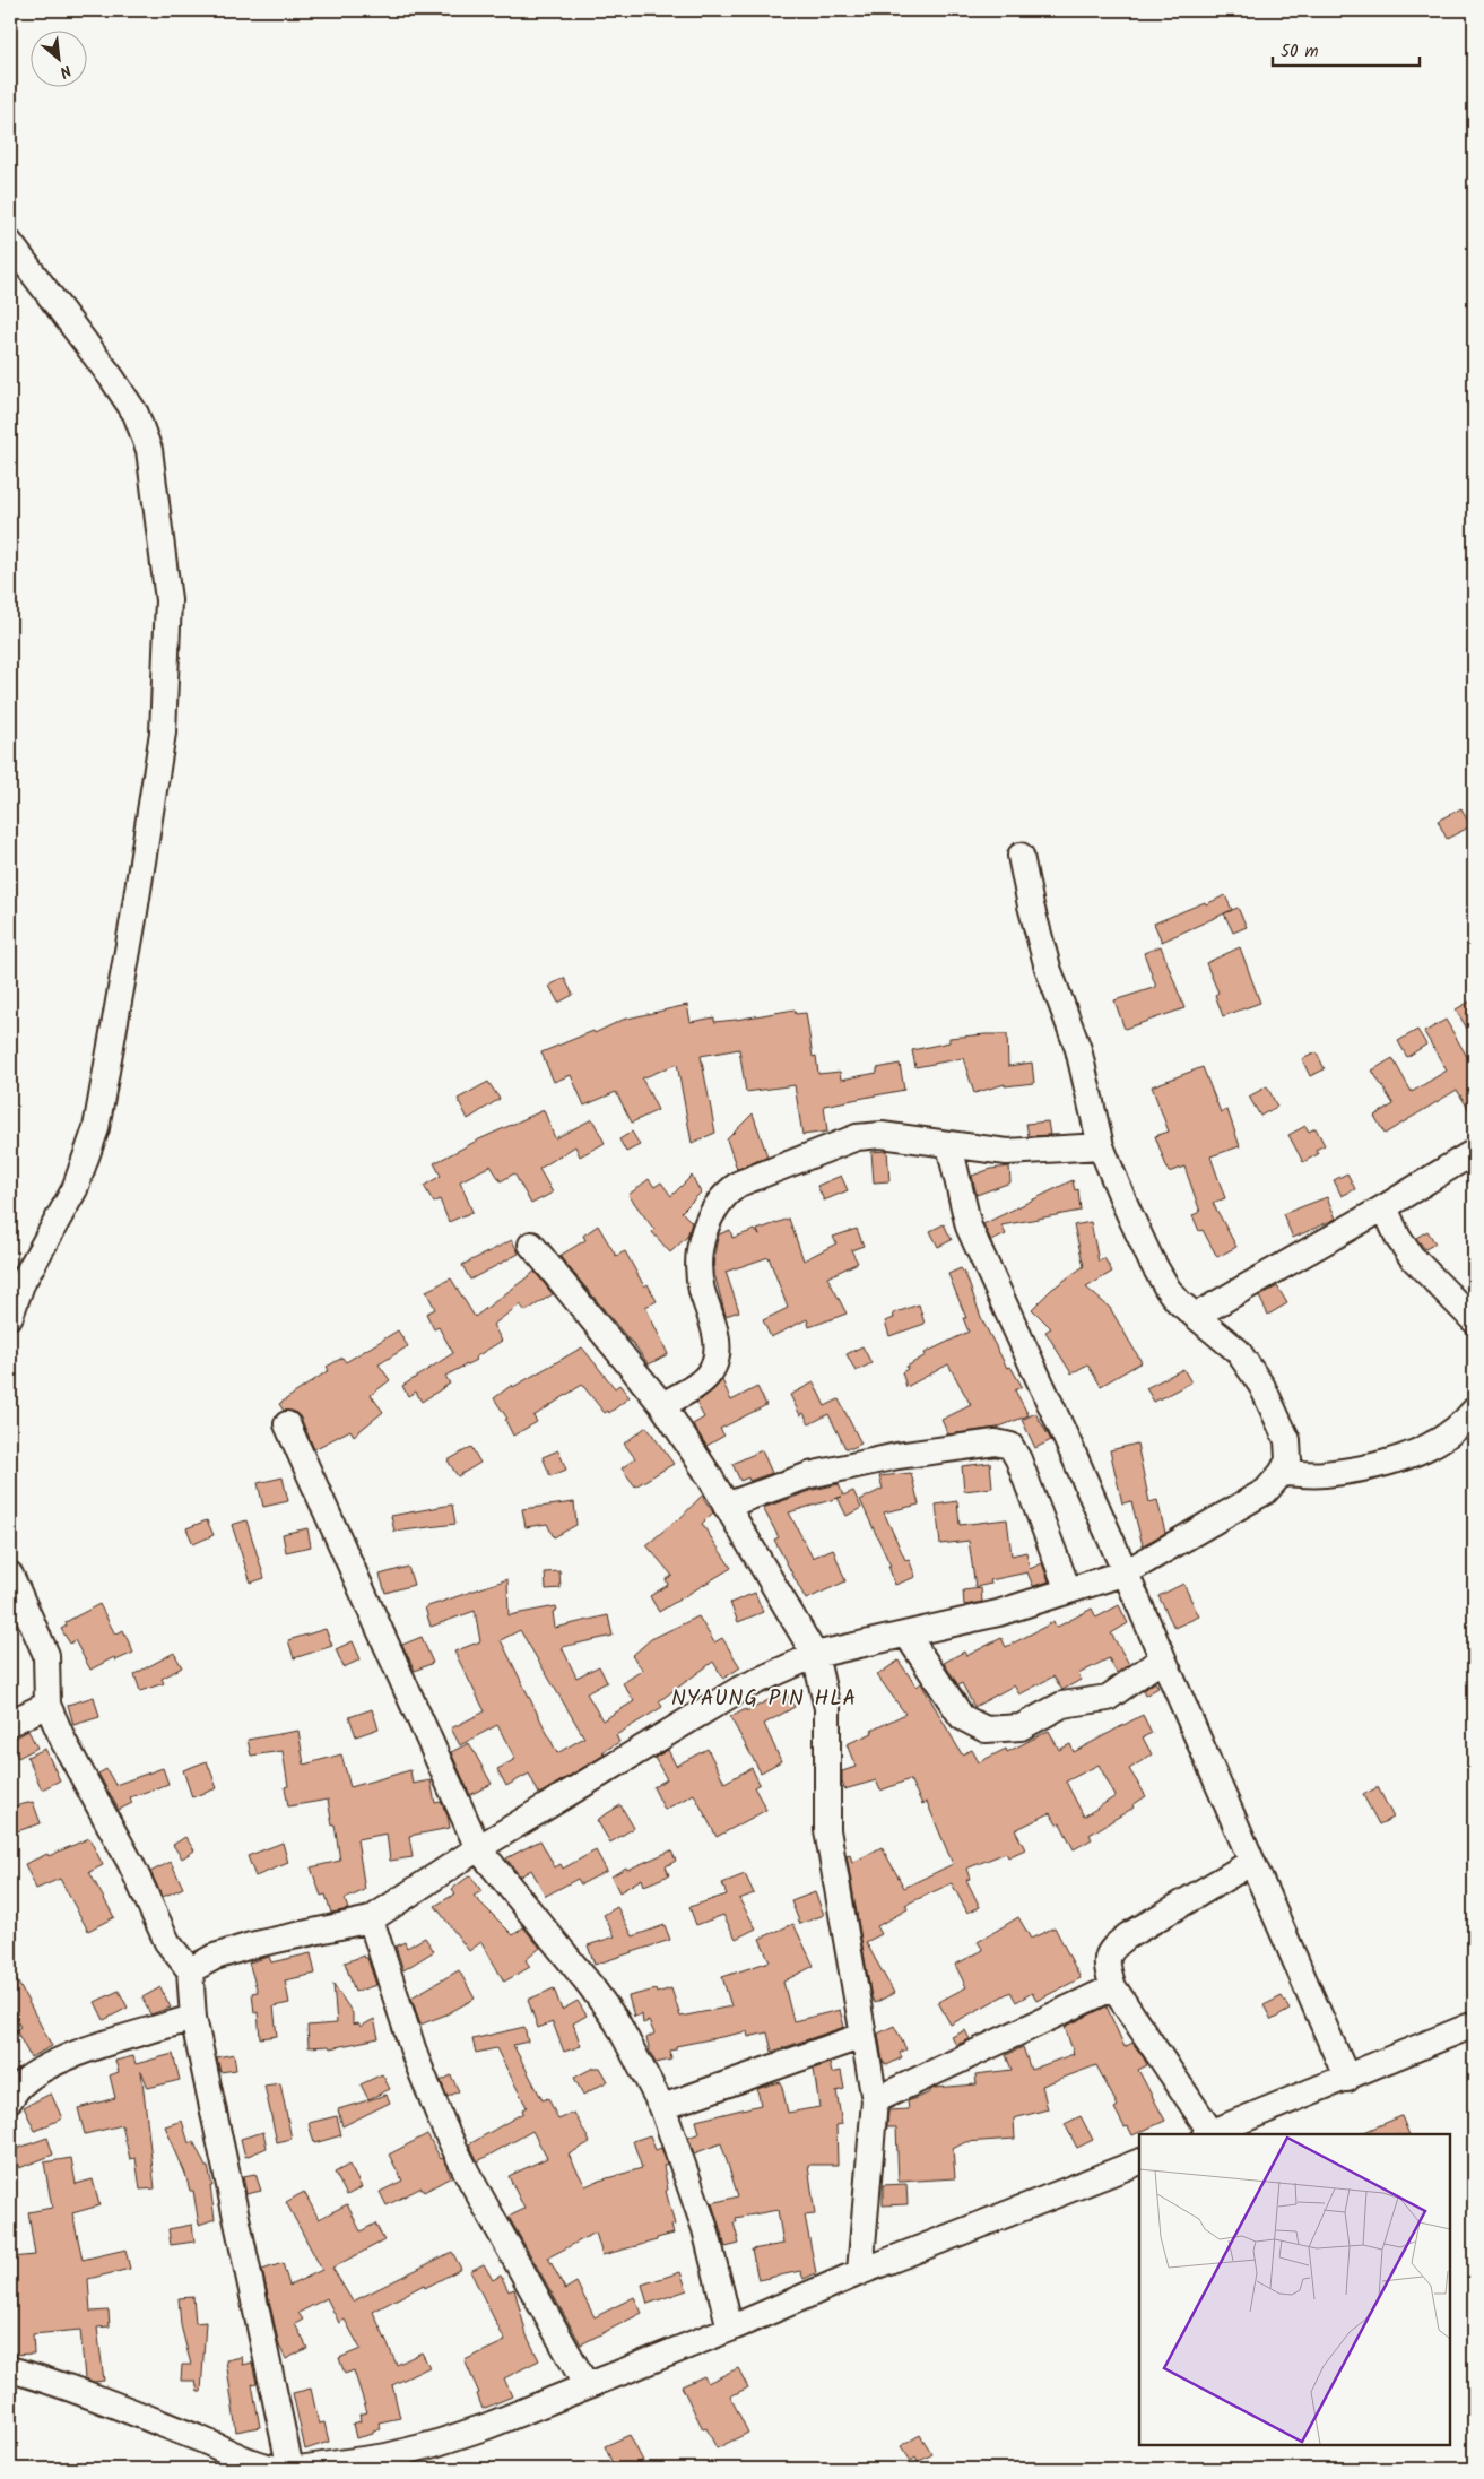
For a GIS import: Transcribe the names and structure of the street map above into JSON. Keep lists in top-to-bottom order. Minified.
{"districts":["NYAUNG PIN HLA"],"scale_bar":"50 m","north":"bottom right"}
